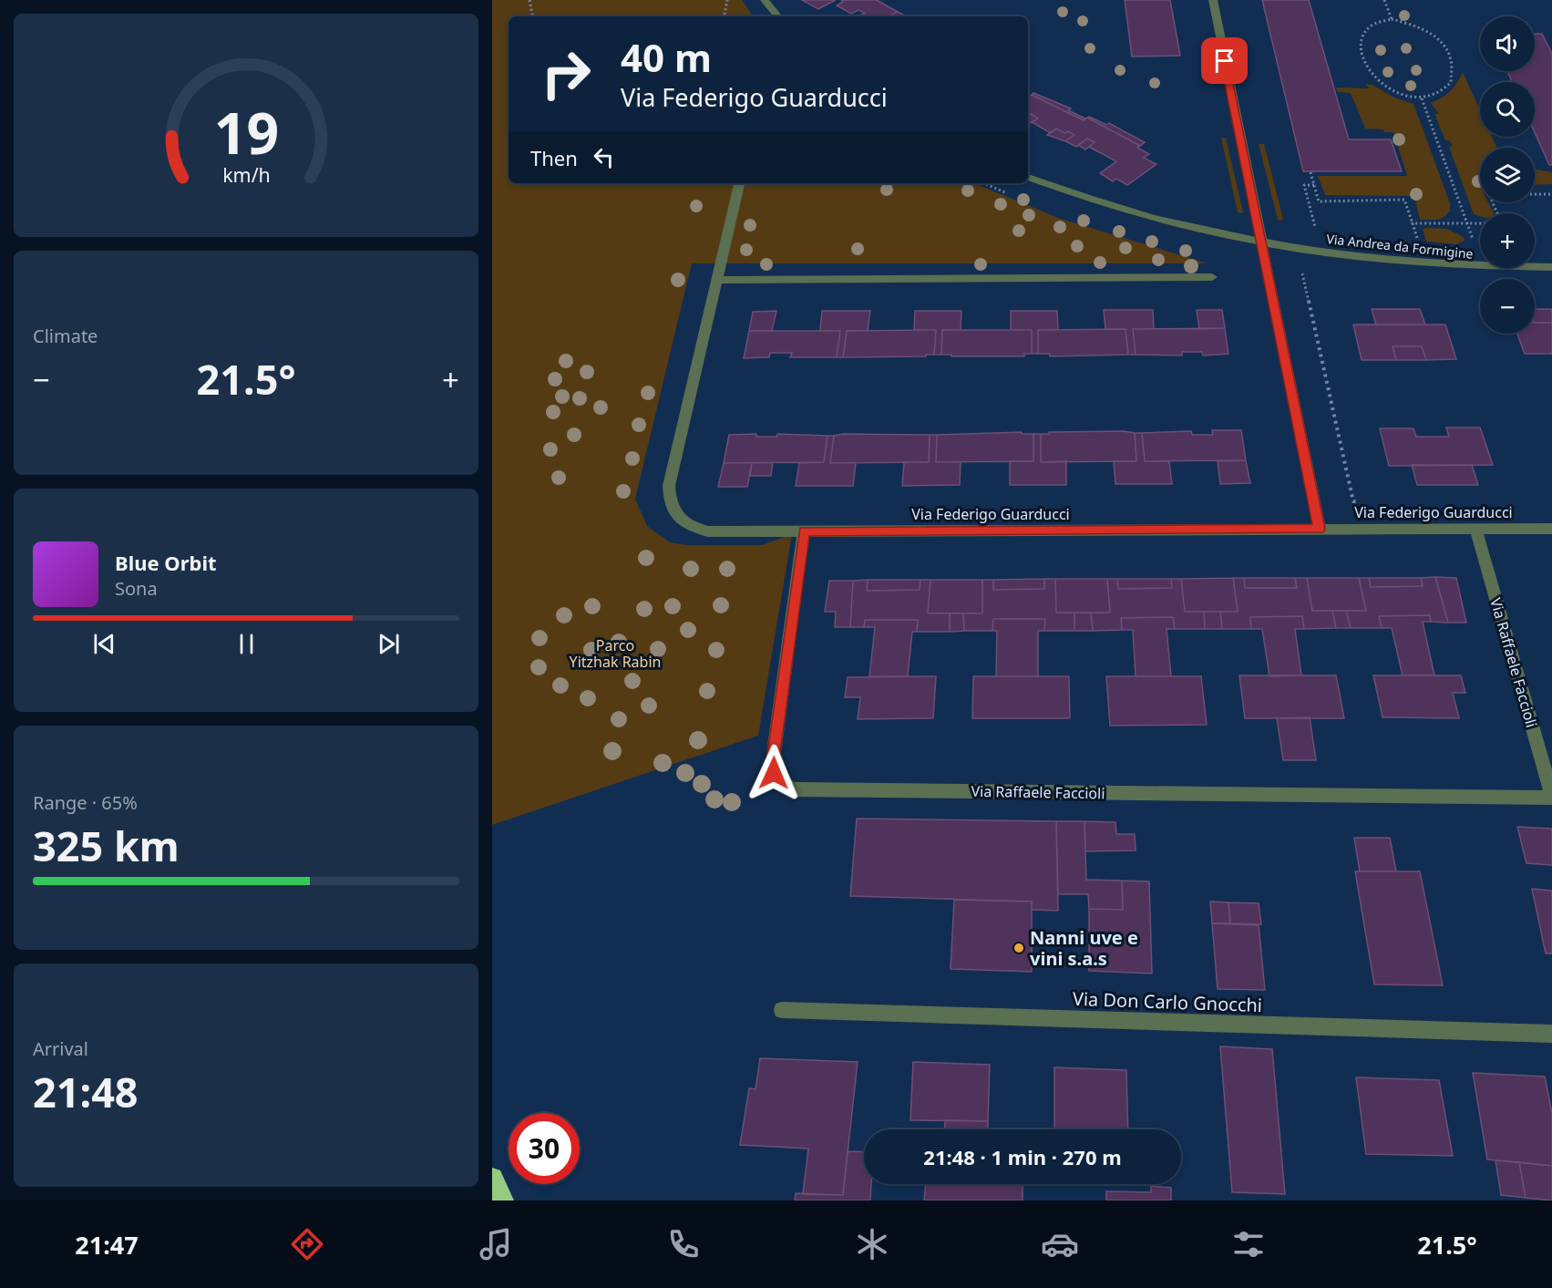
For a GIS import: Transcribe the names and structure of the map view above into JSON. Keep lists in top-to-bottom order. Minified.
{"streets":{"street":["Via Andrea da Formigine","Via Federigo Guarducci","Via Raffaele Faccioli","Via Don Carlo Gnocchi"]},"crossings":[["Via Federigo Guarducci","Via Raffaele Faccioli"]],"parks":["Parco Yitzhak Rabin"],"places":["Nanni uve e vini s.a.s"],"page":{"map_buttons":["+","−"],"turn":["40 m","Via Federigo Guarducci"],"then":"Then","tile":["Climate",["Range · 65%","325 km"],["Arrival","21:48"]],"heat":["−","21.5°","+"],"song":["Blue Orbit","Sona"],"limit":"30","trip":"21:48 · 1 min · 270 m","tabs":["21:47","21.5°"],"gauge":["19","km/h"]}}
